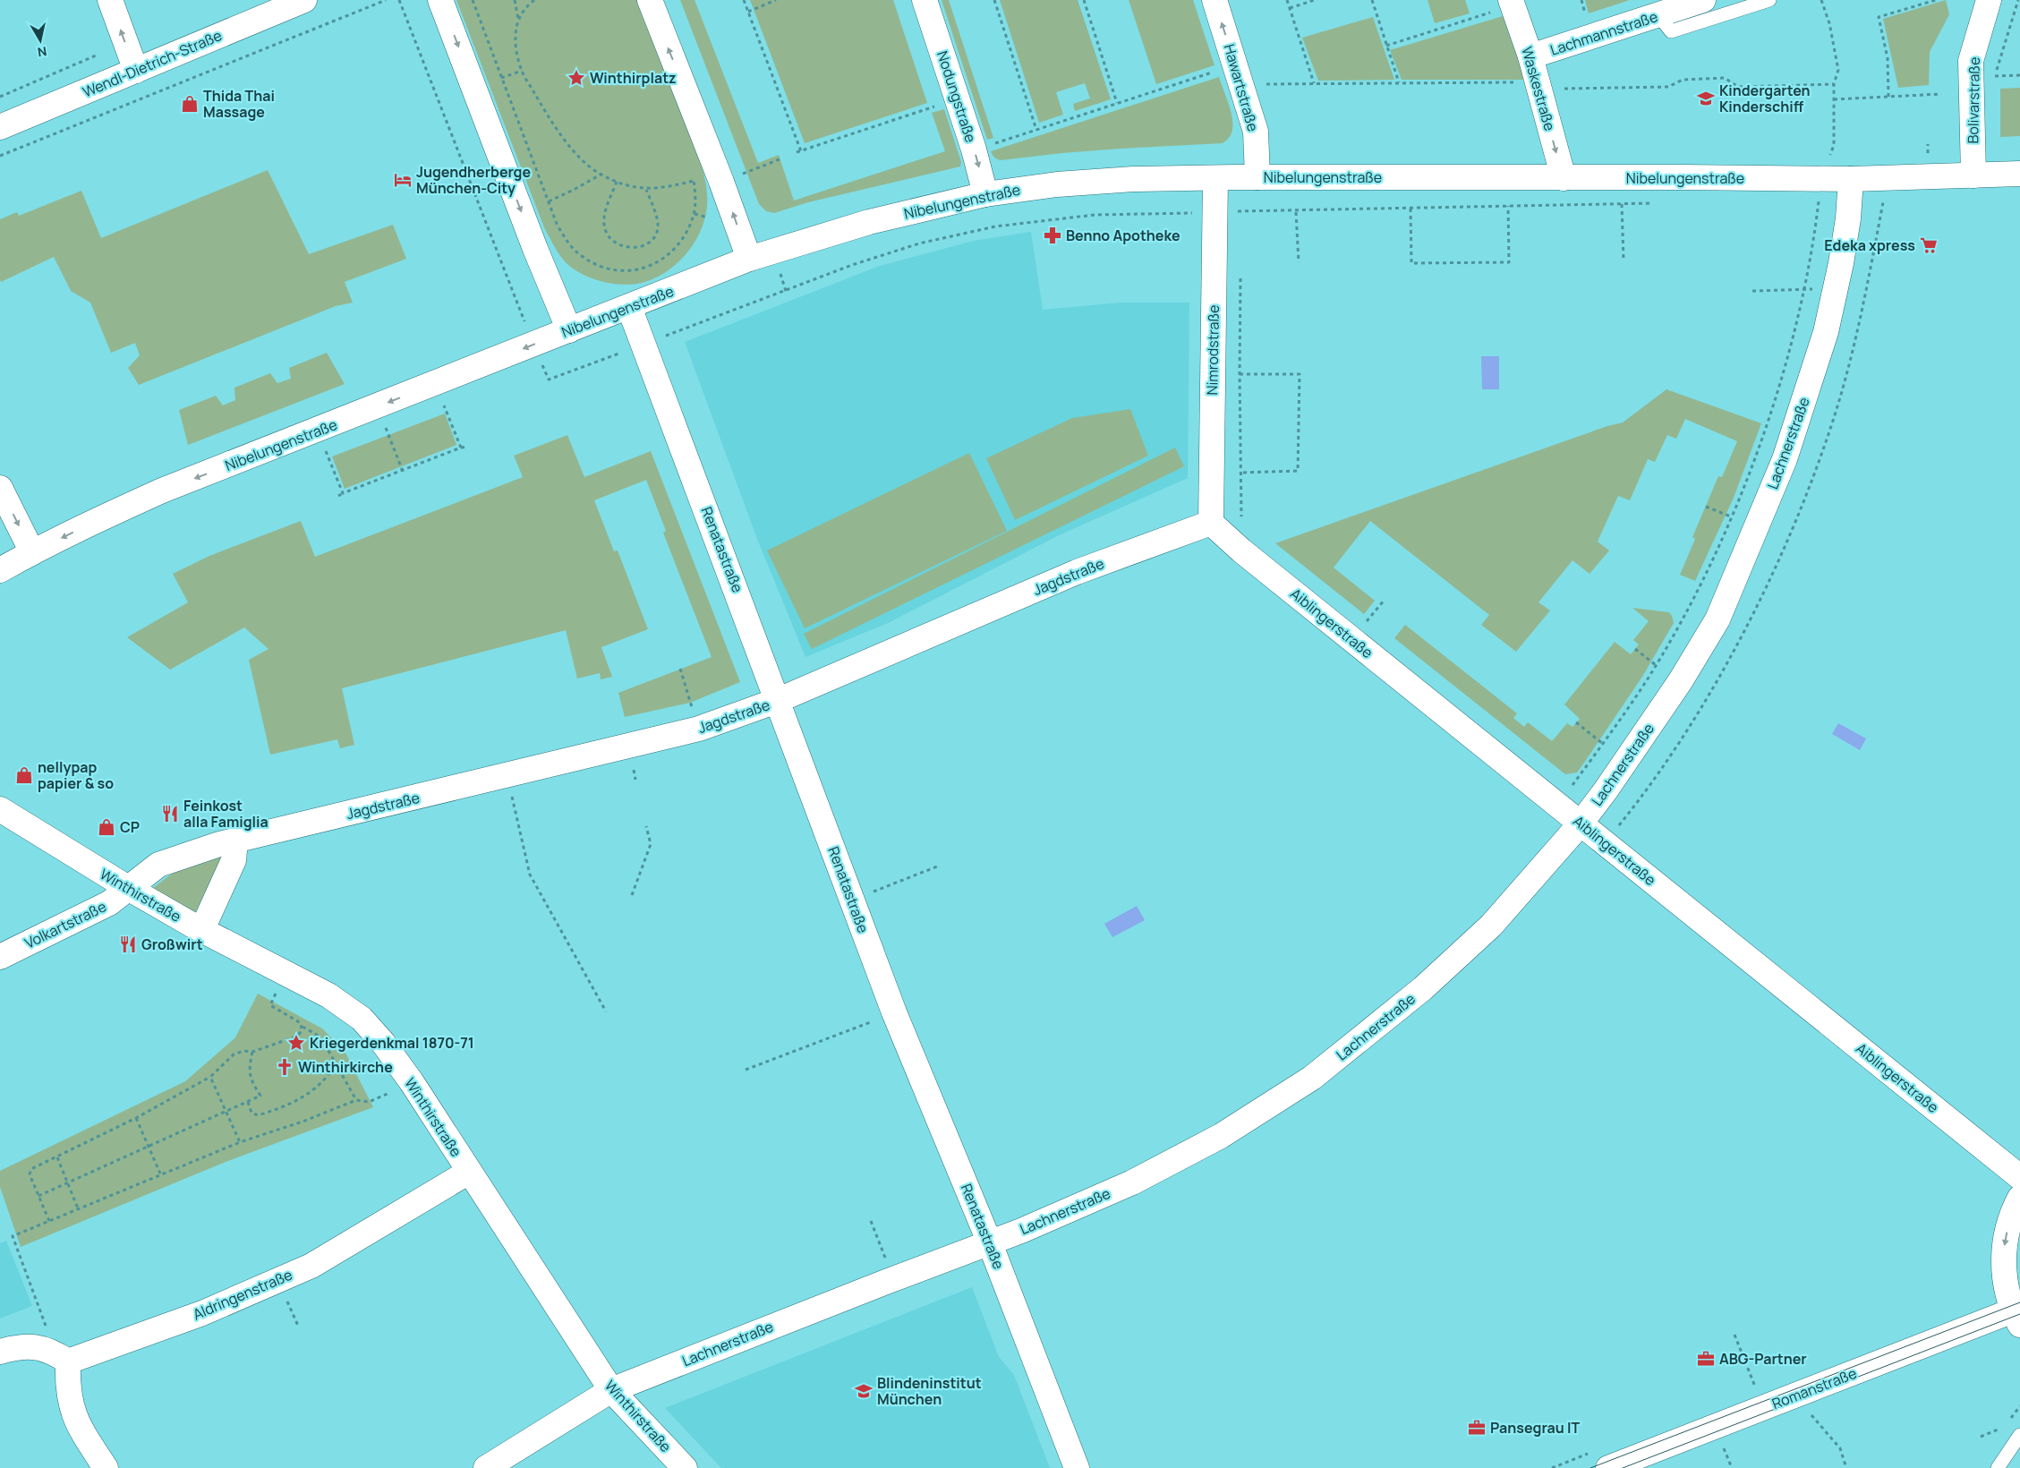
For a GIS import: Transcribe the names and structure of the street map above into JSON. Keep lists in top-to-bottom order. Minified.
{"streets":{"street":["Lachmannstraße","Wendl-Dietrich-Straße","Hawartstraße","Waskestraße","Nodungstraße","Bolivarstraße","Nibelungenstraße","Nimrodstraße","Lachnerstraße","Renatastraße","Jagdstraße","Aiblingerstraße","Winthirstraße","Volkartstraße","Aldringenstraße","Romanstraße"]},"crossings":[["Lachmannstraße","Waskestraße"],["Hawartstraße","Nibelungenstraße"],["Hawartstraße","Nimrodstraße"],["Waskestraße","Nibelungenstraße"],["Nodungstraße","Nibelungenstraße"],["Bolivarstraße","Nibelungenstraße"],["Nibelungenstraße","Nimrodstraße"],["Nibelungenstraße","Lachnerstraße"],["Nibelungenstraße","Renatastraße"],["Nimrodstraße","Jagdstraße"],["Nimrodstraße","Aiblingerstraße"],["Lachnerstraße","Renatastraße"],["Lachnerstraße","Aiblingerstraße"],["Lachnerstraße","Winthirstraße"],["Renatastraße","Jagdstraße"],["Jagdstraße","Aiblingerstraße"],["Jagdstraße","Winthirstraße"],["Jagdstraße","Volkartstraße"],["Winthirstraße","Volkartstraße"],["Winthirstraße","Aldringenstraße"]],"one_way":["Hawartstraße","Waskestraße"],"places":{"place":["Winthirplatz","Kriegerdenkmal 1870-71"],"school or university":["Kindergarten Kinderschiff","Blindeninstitut München"],"shop":["Thida Thai Massage","nellypap papier & so","CP"],"hotel":["Jugendherberge München-City"],"pharmacy":["Benno Apotheke"],"supermarket":["Edeka xpress"],"restaurant":["Feinkost alla Famiglia","Großwirt"],"church":["Winthirkirche"],"office":["ABG-Partner","Pansegrau IT"]},"north":"bottom"}
